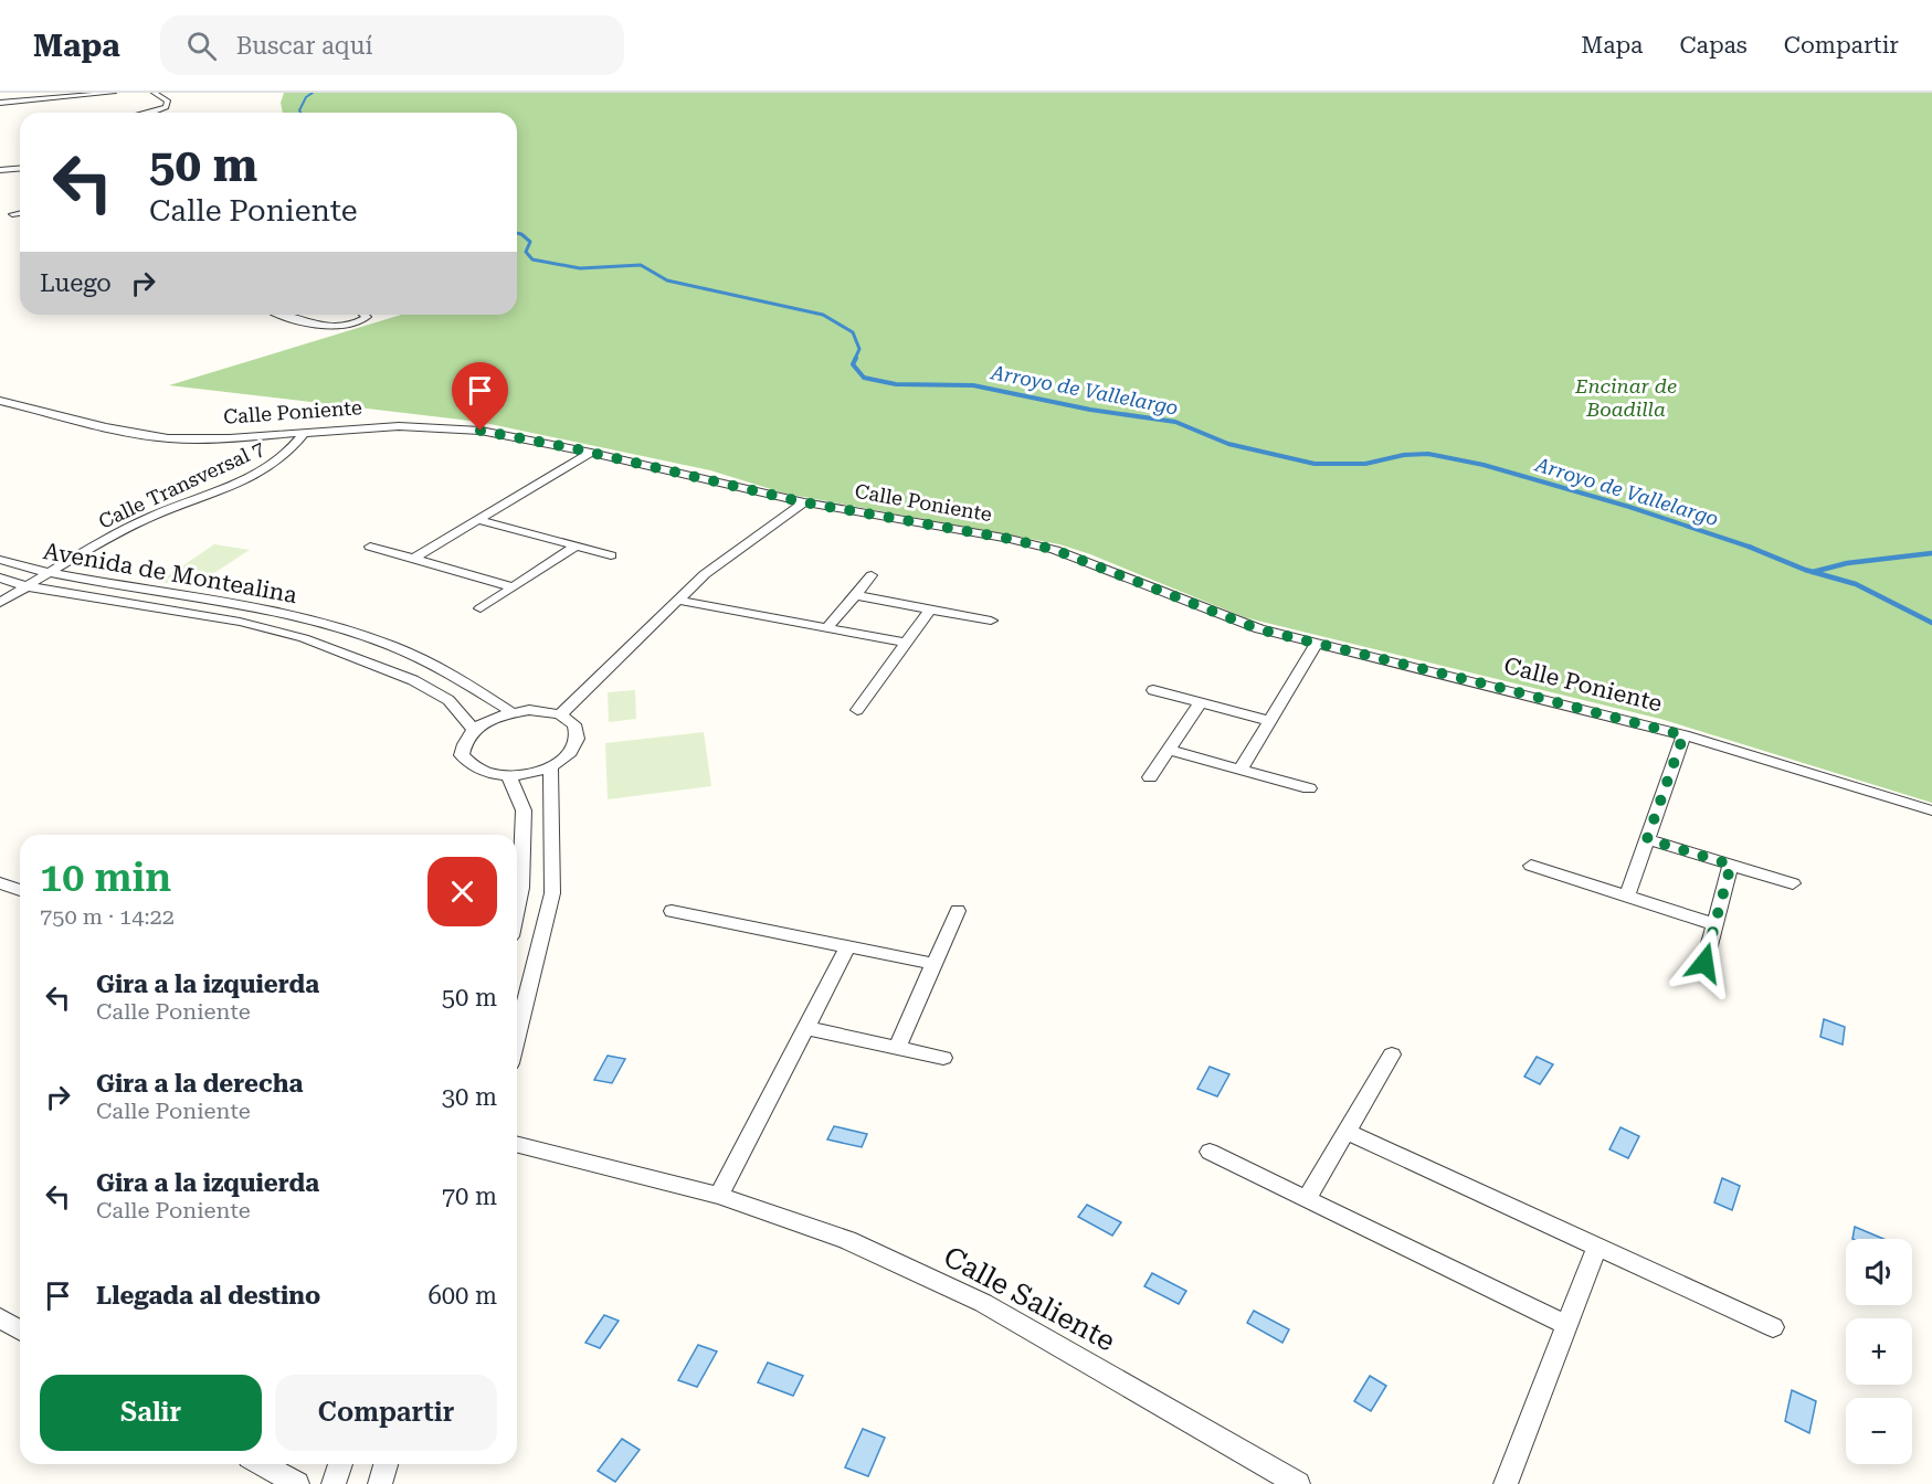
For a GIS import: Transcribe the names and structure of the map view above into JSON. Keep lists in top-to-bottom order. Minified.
{"streets":{"street":["Calle Poniente","Calle Transversal 7","Avenida de Montealina","Calle Saliente"]},"crossings":[["Calle Poniente","Calle Transversal 7"],["Calle Transversal 7","Avenida de Montealina"]],"water":["Arroyo de Vallelargo"],"parks":["Encinar de Boadilla"],"page":{"header":"Mapa","search":"Buscar aquí","nav":["Mapa","Capas","Compartir"],"turn":["50 m","Calle Poniente"],"then":"Luego","heading":["10 min","750 m · 14:22"],"list":[{"name":"Gira a la izquierda","note":"Calle Poniente","value":"50 m"},{"name":"Gira a la derecha","note":"Calle Poniente","value":"30 m"},{"name":"Gira a la izquierda","note":"Calle Poniente","value":"70 m"},{"name":"Llegada al destino","value":"600 m"}],"map_buttons":["+","−"],"buttons":["Salir","Compartir"]}}
